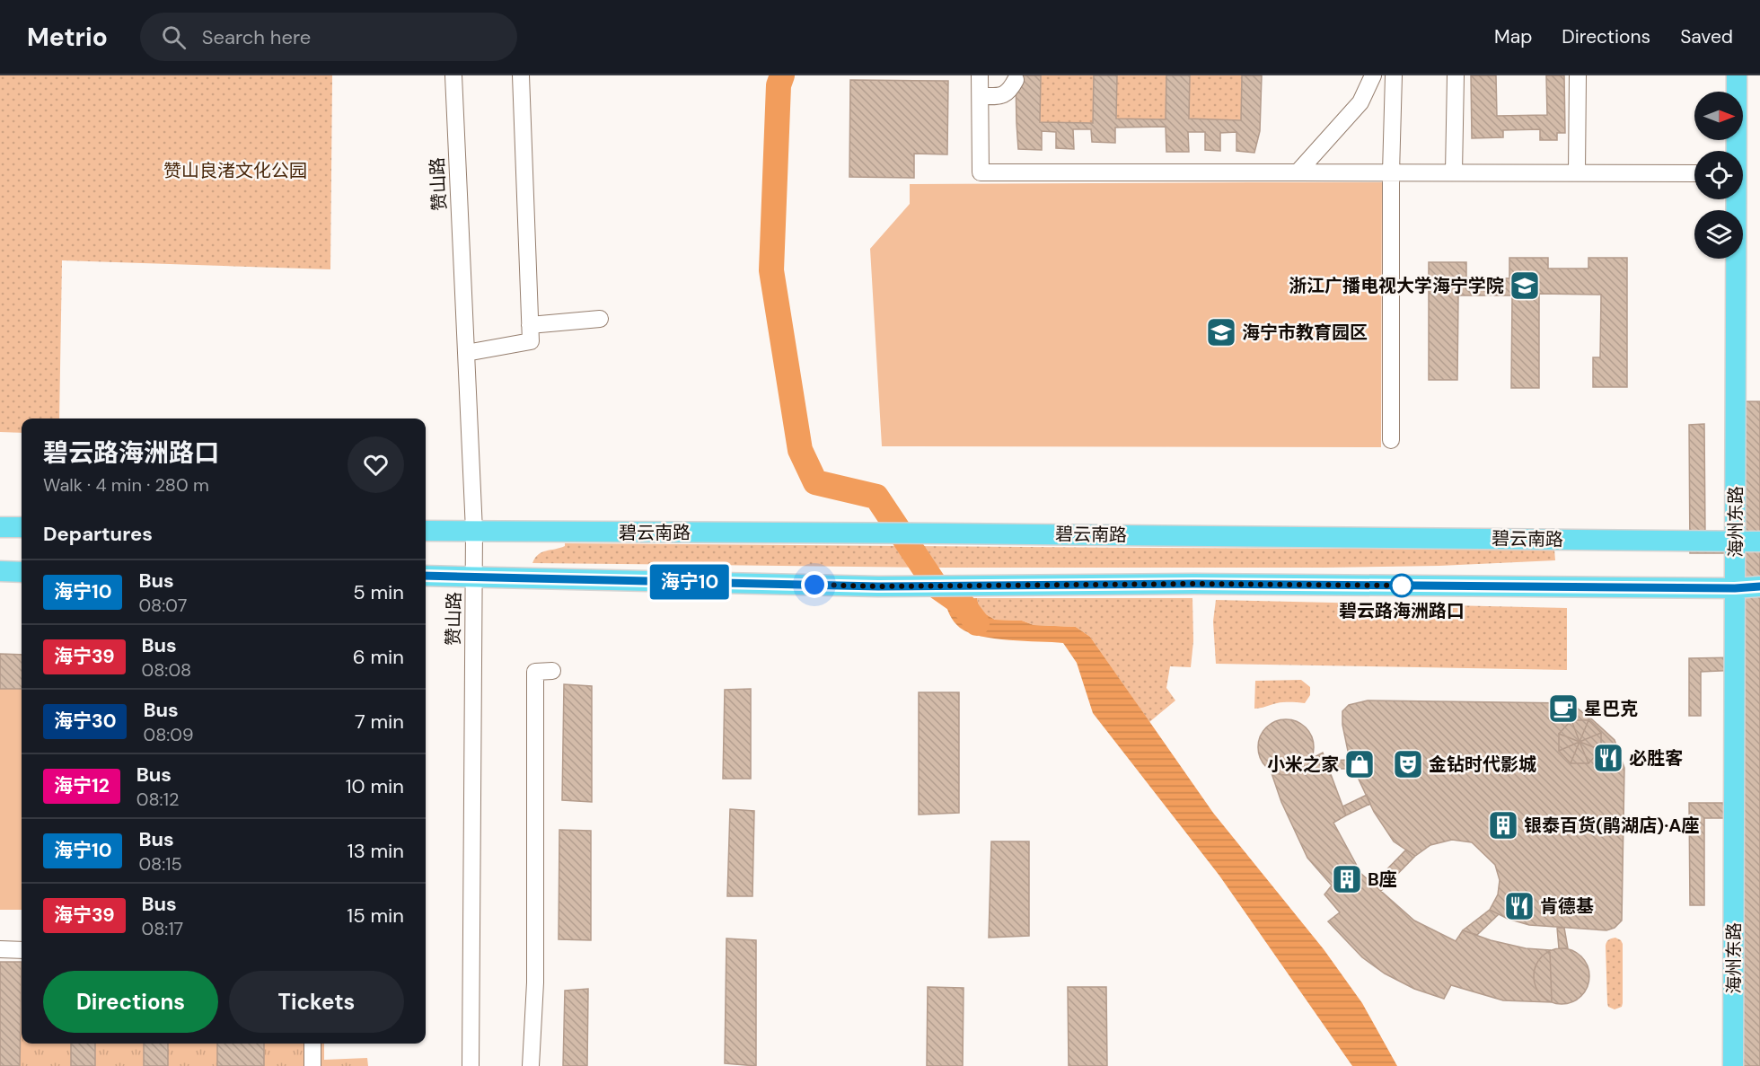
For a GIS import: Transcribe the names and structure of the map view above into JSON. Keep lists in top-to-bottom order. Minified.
{"streets":{"main road":["海州东路","碧云南路"],"street":["赞山路"]},"crossings":[["赞山路","碧云南路"],["海州东路","碧云南路"]],"parks":["赞山良渚文化公园"],"places":{"school or university":["浙江广播电视大学海宁学院","海宁市教育园区"],"other":["碧云路海洲路口"],"cafe":["星巴克"],"restaurant":["必胜客","肯德基"],"shop":["小米之家"],"theatre":["金钻时代影城"],"building":["银泰百货(鹃湖店)·A座","B座"]},"lines":["bus line 海宁10"],"north":"right","page":{"header":"Metrio","search":"Search here","nav":["Map","Directions","Saved"],"on_map":"海宁10","heading":[["碧云路海洲路口","Walk · 4 min · 280 m"],"Departures"],"list":[{"mark":"海宁10","name":"Bus","note":"08:07","value":"5 min"},{"mark":"海宁39","name":"Bus","note":"08:08","value":"6 min"},{"mark":"海宁30","name":"Bus","note":"08:09","value":"7 min"},{"mark":"海宁12","name":"Bus","note":"08:12","value":"10 min"},{"mark":"海宁10","name":"Bus","note":"08:15","value":"13 min"},{"mark":"海宁39","name":"Bus","note":"08:17","value":"15 min"}],"buttons":["Directions","Tickets"]}}
